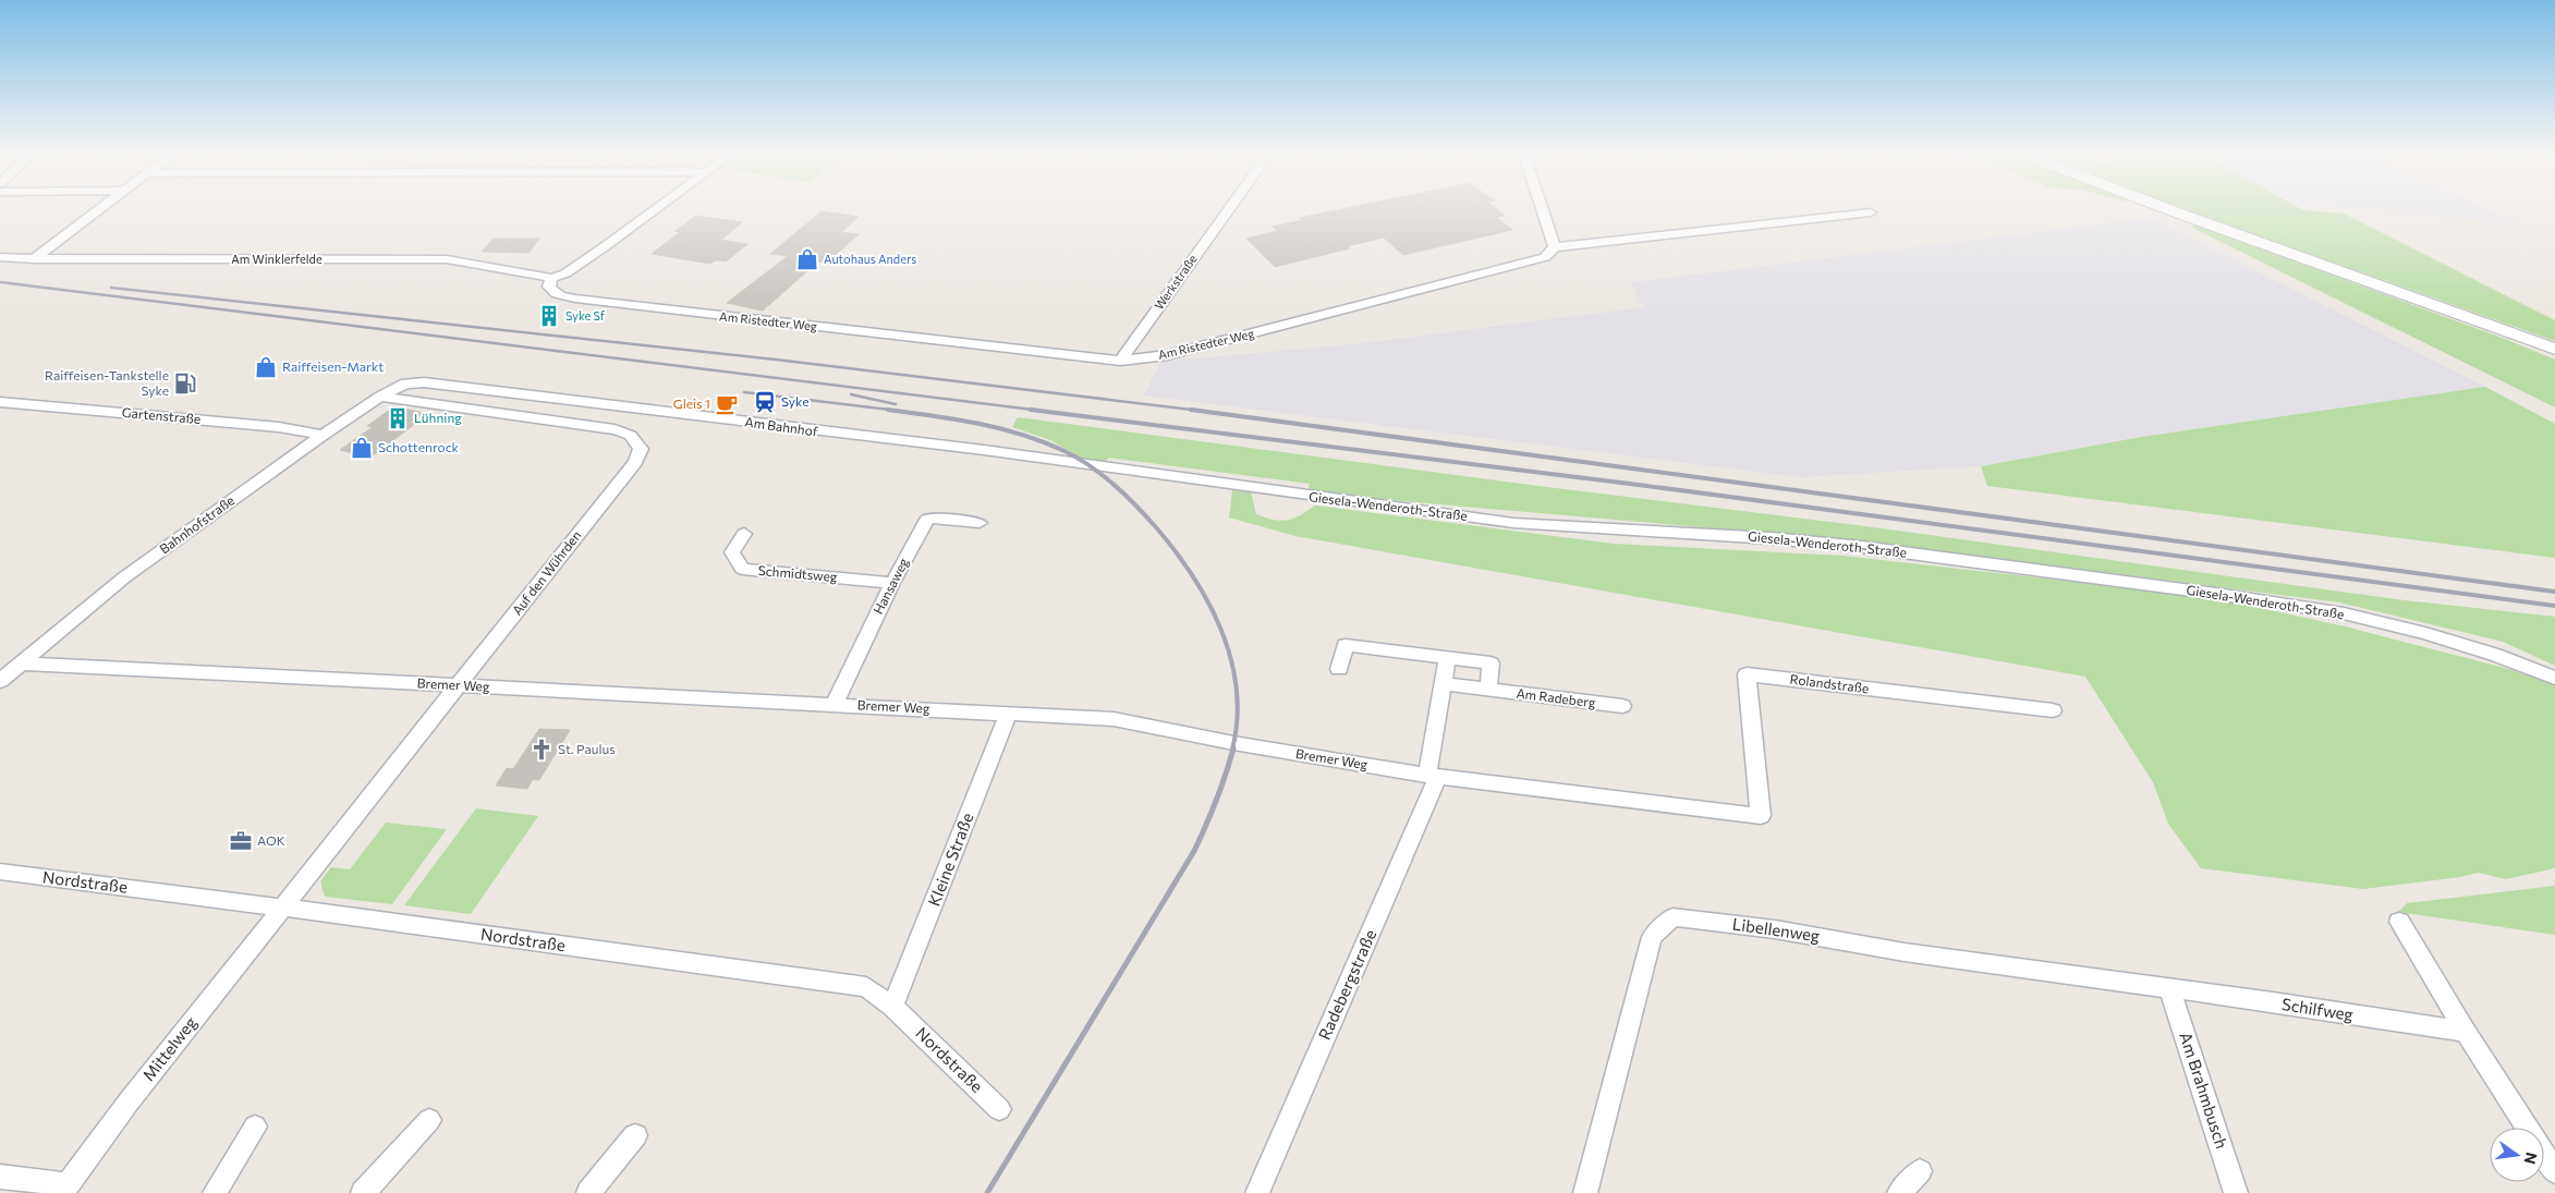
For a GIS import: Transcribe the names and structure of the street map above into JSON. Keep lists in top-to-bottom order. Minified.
{"streets":{"street":["Am Winklerfelde","Werkstraße","Am Ristedter Weg","Gartenstraße","Am Bahnhof","Giesela-Wenderoth-Straße","Bahnhofstraße","Auf den Wührden","Schmidtsweg","Hansaweg","Rolandstraße","Bremer Weg","Am Radeberg","Kleine Straße","Nordstraße","Libellenweg","Radebergstraße","Schilfweg","Mittelweg","Am Brahmbusch"]},"crossings":[["Am Winklerfelde","Am Ristedter Weg"],["Werkstraße","Am Ristedter Weg"],["Gartenstraße","Bahnhofstraße"],["Am Bahnhof","Giesela-Wenderoth-Straße"],["Am Bahnhof","Bahnhofstraße"],["Bahnhofstraße","Auf den Wührden"],["Bahnhofstraße","Bremer Weg"],["Auf den Wührden","Bremer Weg"],["Auf den Wührden","Nordstraße"],["Auf den Wührden","Mittelweg"],["Schmidtsweg","Hansaweg"],["Hansaweg","Bremer Weg"],["Rolandstraße","Bremer Weg"],["Bremer Weg","Kleine Straße"],["Bremer Weg","Radebergstraße"],["Kleine Straße","Nordstraße"],["Nordstraße","Mittelweg"],["Libellenweg","Schilfweg"],["Libellenweg","Am Brahmbusch"],["Schilfweg","Am Brahmbusch"]],"places":{"shop":["Autohaus Anders","Raiffeisen-Markt","Schottenrock"],"building":["Syke Sf","Lühning"],"fuel station":["Raiffeisen-Tankstelle Syke"],"station":["Syke"],"cafe":["Gleis 1"],"church":["St. Paulus"],"office":["AOK"]},"north":"right"}
